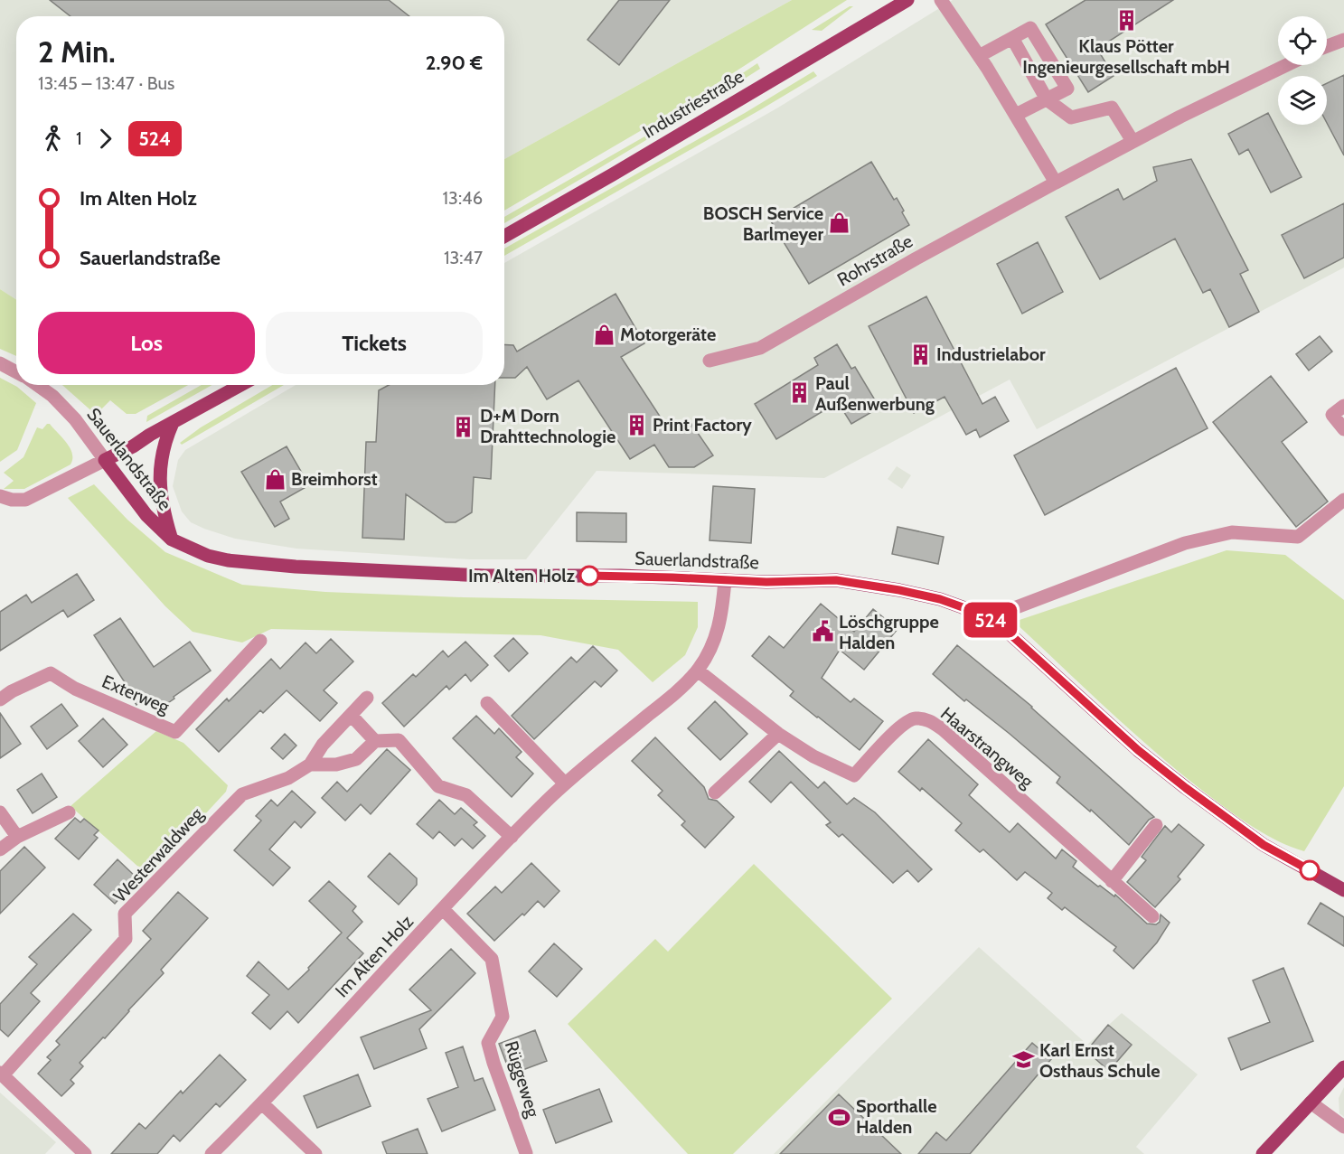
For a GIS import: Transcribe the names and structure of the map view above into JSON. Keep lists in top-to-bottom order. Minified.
{"streets":{"main road":["Industriestraße","Sauerlandstraße"],"street":["Rohrstraße","Exterweg","Haarstrangweg","Westerwaldweg","Im Alten Holz","Rüggeweg"]},"crossings":[["Sauerlandstraße","Im Alten Holz"],["Haarstrangweg","Im Alten Holz"],["Im Alten Holz","Rüggeweg"]],"places":{"building":["Klaus Pötter Ingenieurgesellschaft mbH","Industrielabor","Paul Außenwerbung","Print Factory","D+M Dorn Drahttechnologie"],"shop":["BOSCH Service Barlmeyer","Motorgeräte","Breimhorst"],"other":["Im Alten Holz"],"public building":["Löschgruppe Halden"],"school or university":["Karl Ernst Osthaus Schule"],"sports":["Sporthalle Halden"]},"lines":["bus line 524"],"page":{"on_map":"524","heading":["2 Min.","13:45 – 13:47 · Bus","2.90 €"],"legs":["1","524"],"list":[{"name":"Im Alten Holz","value":"13:46"},{"name":"Sauerlandstraße","value":"13:47"}],"buttons":["Los","Tickets"]}}
